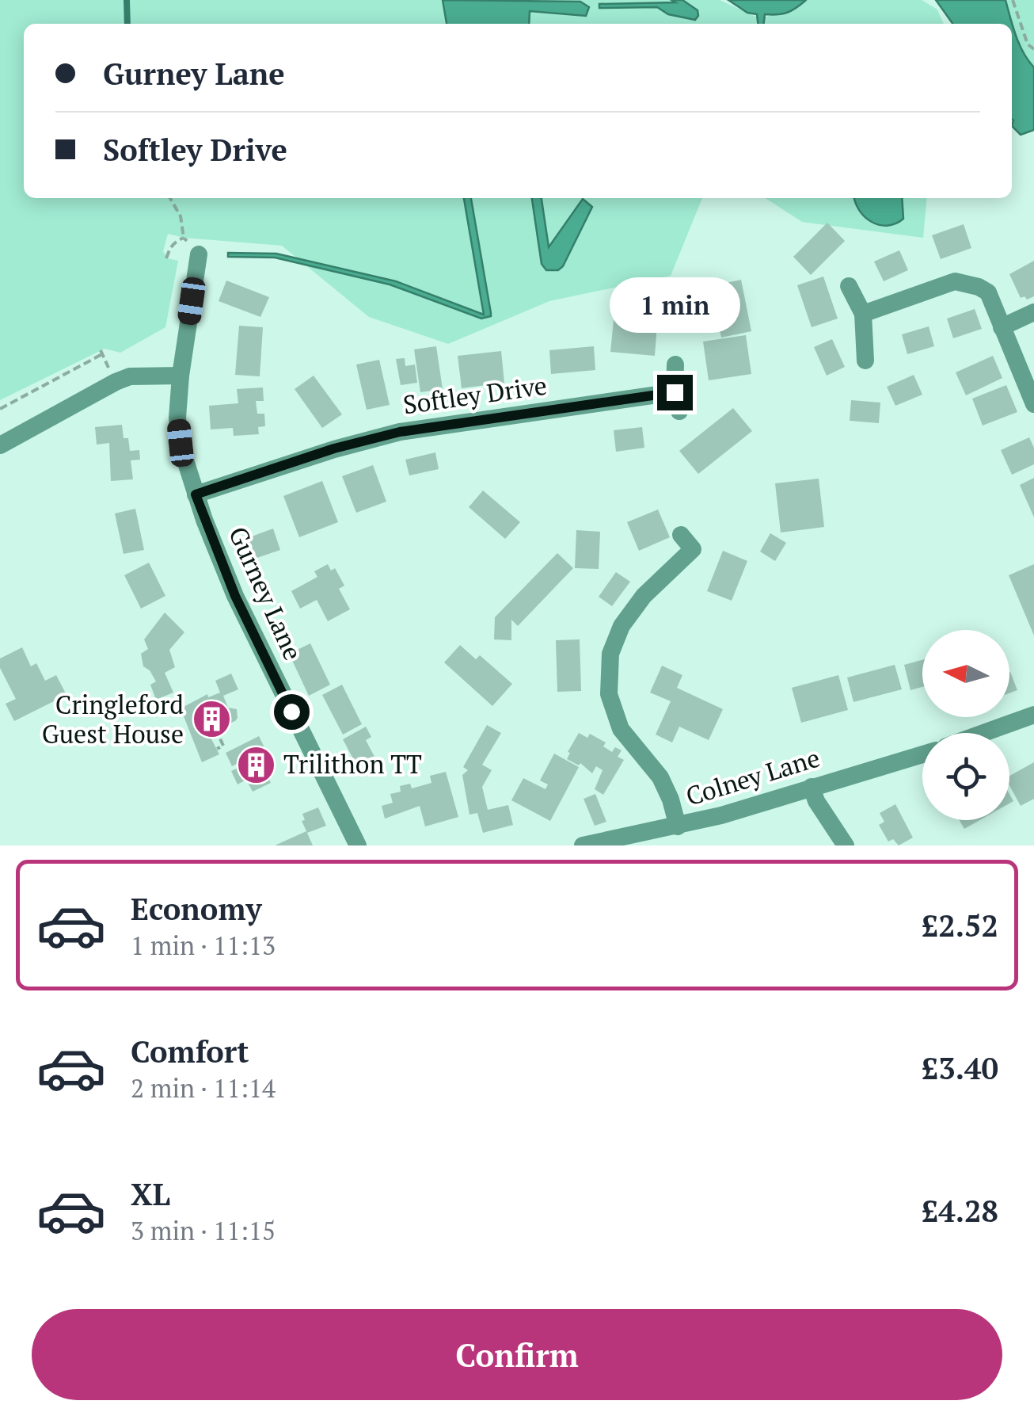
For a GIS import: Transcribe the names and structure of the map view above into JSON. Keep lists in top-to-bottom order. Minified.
{"streets":{"street":["Softley Drive","Gurney Lane","Colney Lane"]},"crossings":[["Softley Drive","Gurney Lane"]],"places":{"building":["Cringleford Guest House","Trilithon TT"]},"north":"left","page":{"banner":["Gurney Lane","Softley Drive"],"bubble":"1 min","list":[{"name":"Economy","note":"1 min · 11:13","value":"£2.52"},{"name":"Comfort","note":"2 min · 11:14","value":"£3.40"},{"name":"XL","note":"3 min · 11:15","value":"£4.28"}],"buttons":"Confirm"}}
